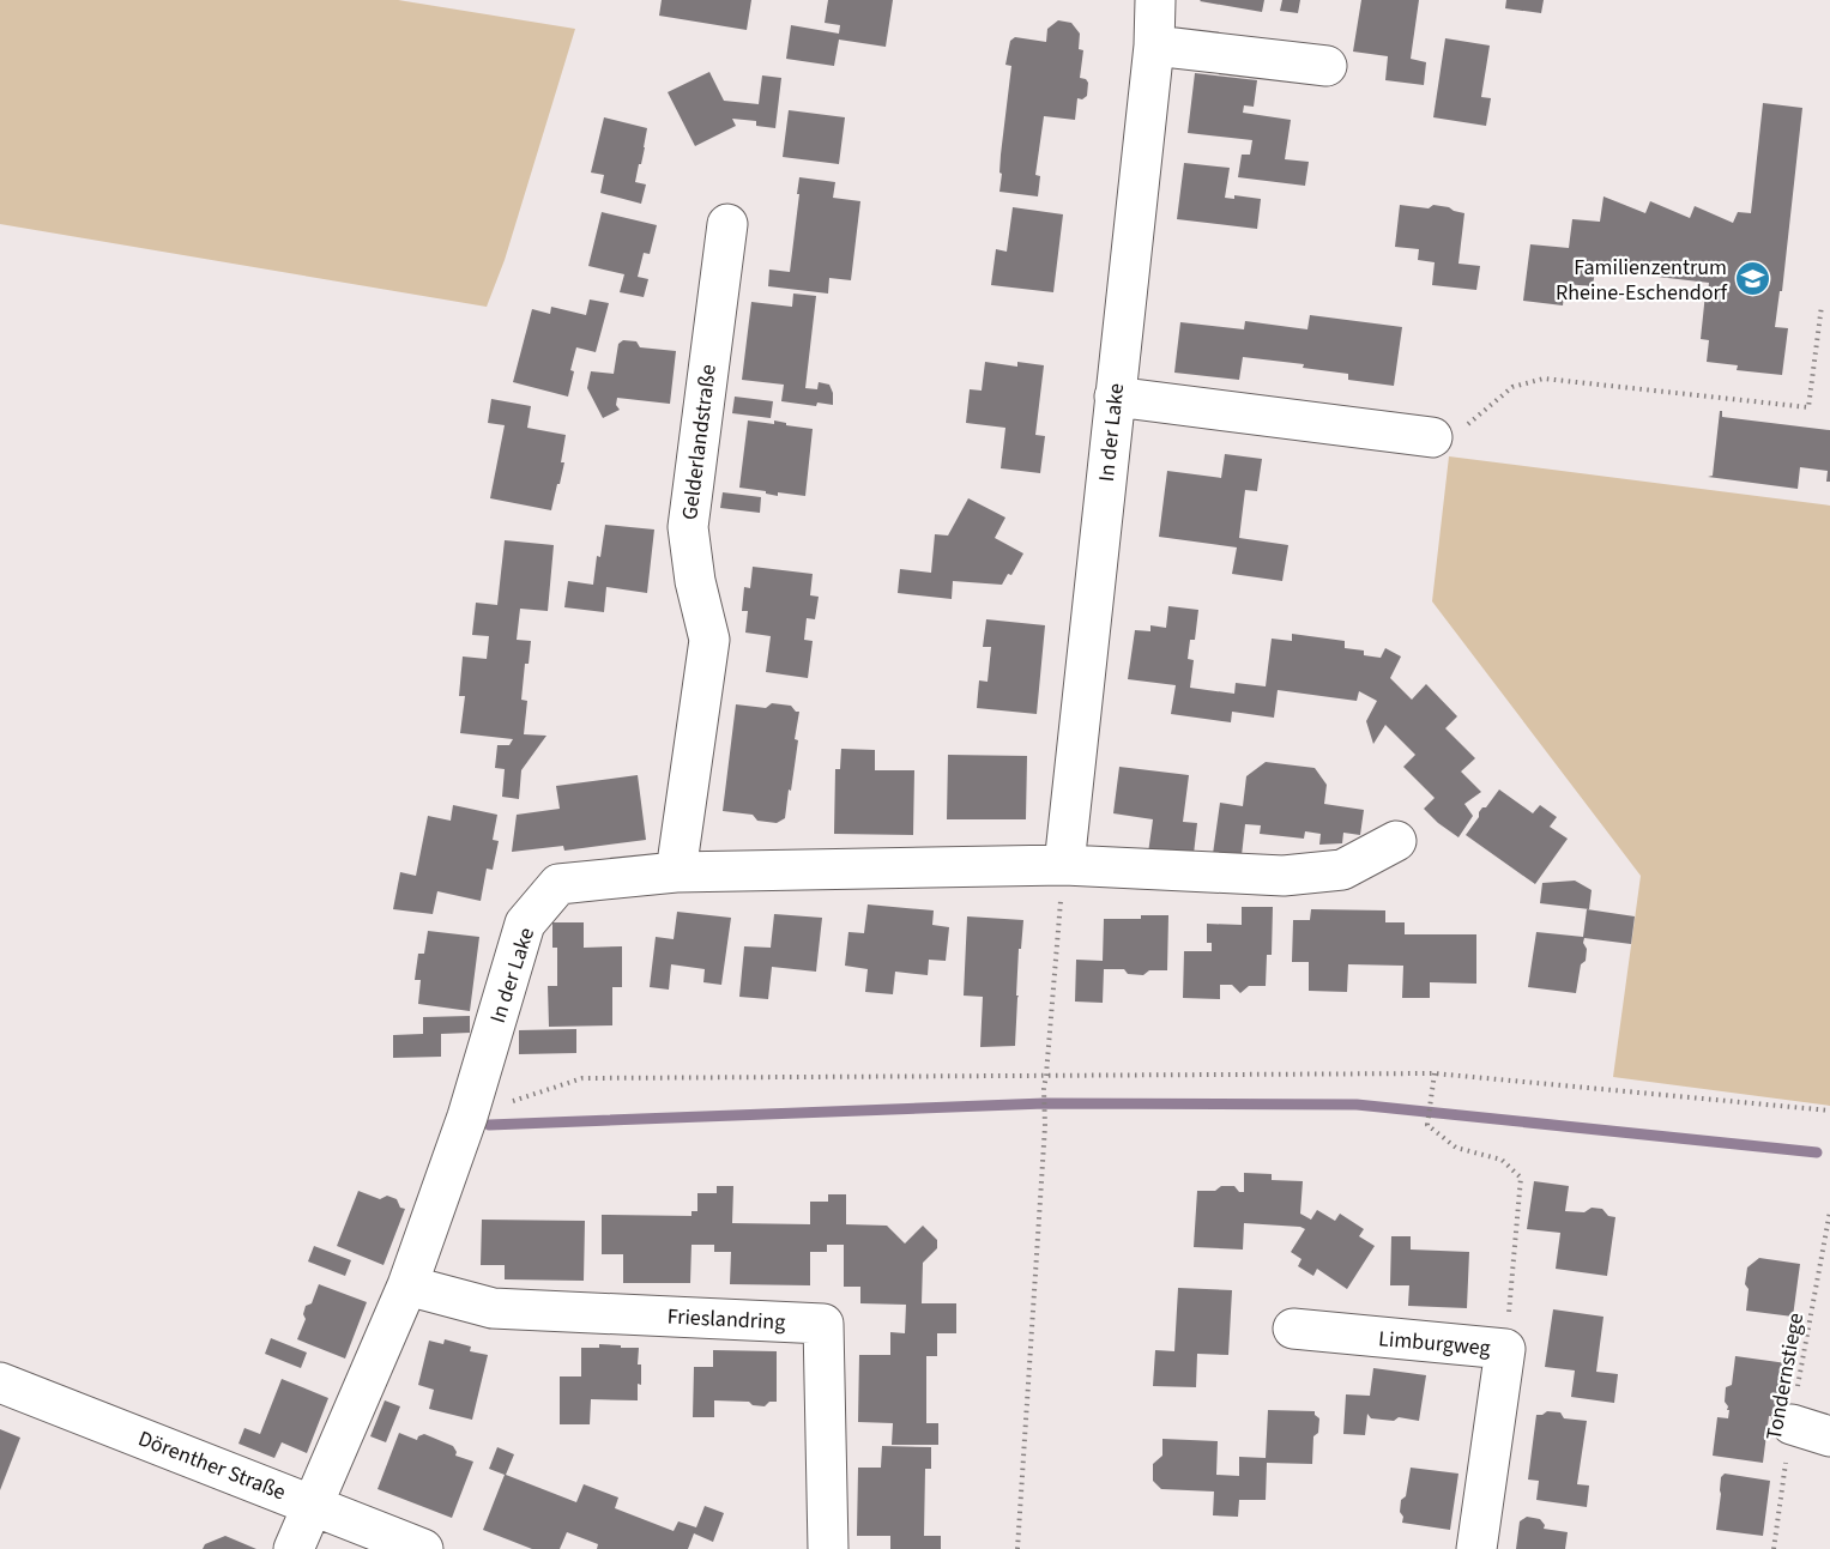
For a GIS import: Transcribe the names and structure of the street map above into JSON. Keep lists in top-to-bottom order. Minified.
{"streets":{"street":["In der Lake","Gelderlandstraße","Frieslandring","Limburgweg","Dörenther Straße"],"path":["Tondernstiege"]},"crossings":[["In der Lake","Gelderlandstraße"],["In der Lake","Frieslandring"],["In der Lake","Dörenther Straße"]],"places":{"school or university":["Familienzentrum Rheine-Eschendorf"]}}
